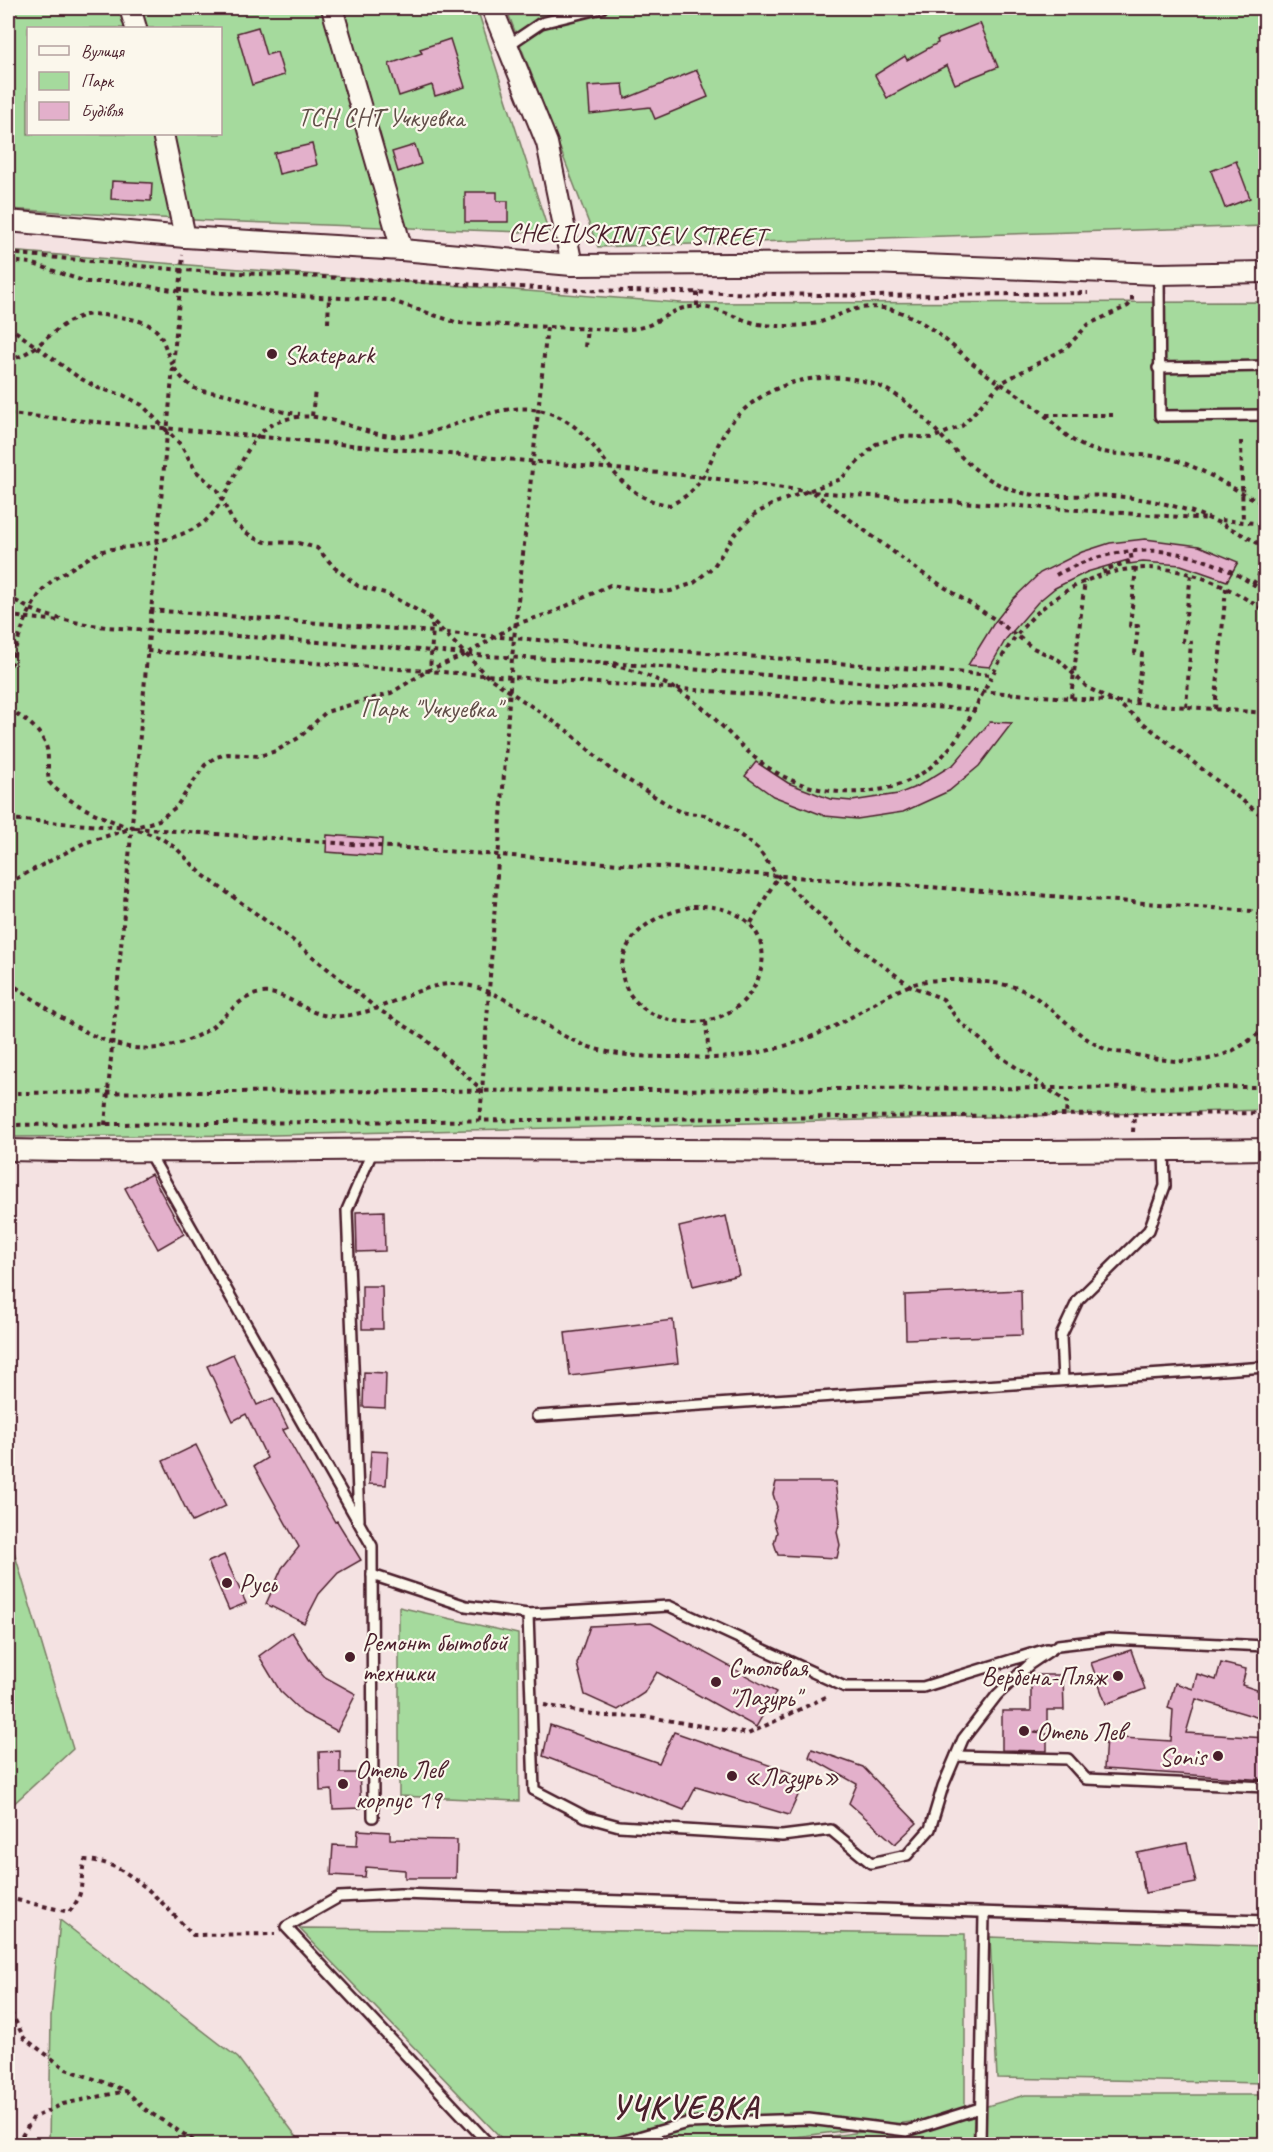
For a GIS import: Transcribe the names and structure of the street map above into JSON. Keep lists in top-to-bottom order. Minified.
{"streets":{"street":["CHELIUSKINTSEV STREET"]},"districts":["УЧКУЕВКА"],"parks":["ТСН СНТ Учкуевка","Парк \"Учкуевка\""],"places":["Skatepark","Русь","Ремонт бытовой техники","Вербена-Пляж","Столовая \"Лазурь\"","Отель Лев","Sonis","«Лазурь»","Отель Лев корпус 19"],"legend":["Вулиця","Парк","Будівля"]}
